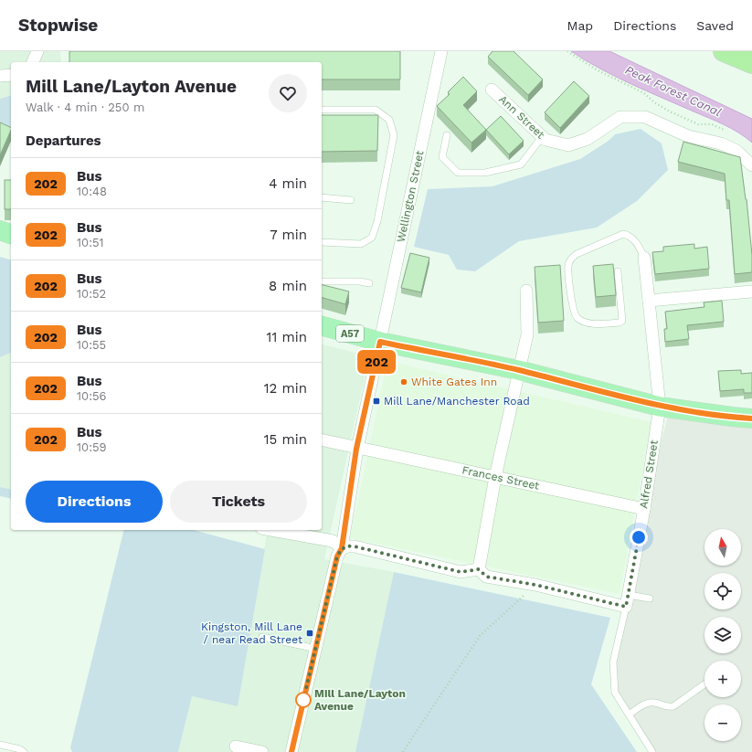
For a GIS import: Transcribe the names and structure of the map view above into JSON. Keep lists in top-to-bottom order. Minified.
{"streets":{"main road":["A57"],"street":["Ann Street","Wellington Street","Alfred Street","Frances Street"]},"crossings":[["Wellington Street","A57"],["Wellington Street","Frances Street"],["A57","Alfred Street"],["Alfred Street","Frances Street"]],"water":["Peak Forest Canal"],"places":{"other":["White Gates Inn","Mill Lane/Layton Avenue"],"transit":["Mill Lane/Manchester Road","Kingston, Mill Lane / near Read Street"]},"lines":["bus line 202"],"north":"top","page":{"header":"Stopwise","nav":["Map","Directions","Saved"],"on_map":"202","heading":[["Mill Lane/Layton Avenue","Walk · 4 min · 250 m"],"Departures"],"list":[{"mark":"202","name":"Bus","note":"10:48","value":"4 min"},{"mark":"202","name":"Bus","note":"10:51","value":"7 min"},{"mark":"202","name":"Bus","note":"10:52","value":"8 min"},{"mark":"202","name":"Bus","note":"10:55","value":"11 min"},{"mark":"202","name":"Bus","note":"10:56","value":"12 min"},{"mark":"202","name":"Bus","note":"10:59","value":"15 min"}],"buttons":["Directions","Tickets"],"map_buttons":["+","−"]}}
